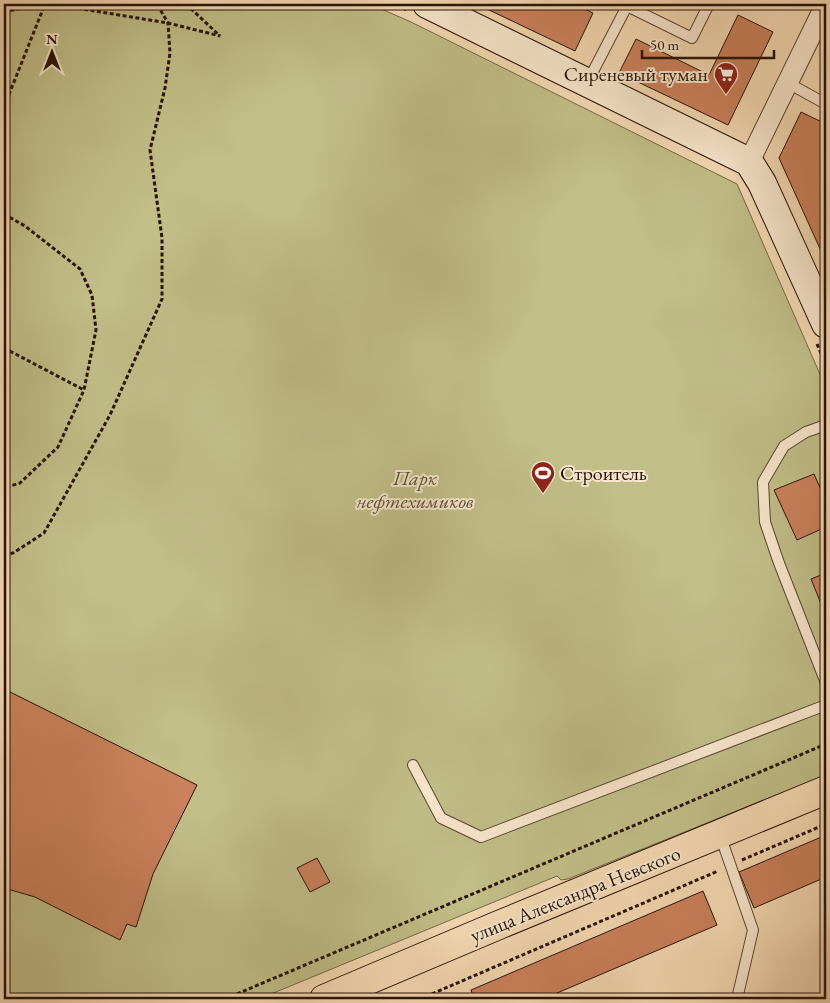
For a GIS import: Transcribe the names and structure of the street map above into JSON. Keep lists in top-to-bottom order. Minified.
{"streets":{"main road":["улица Александра Невского"]},"parks":["Парк нефтехимиков"],"places":{"supermarket":["Сиреневый туман"],"sports":["Строитель"]},"scale_bar":"50 m","north":"top"}
